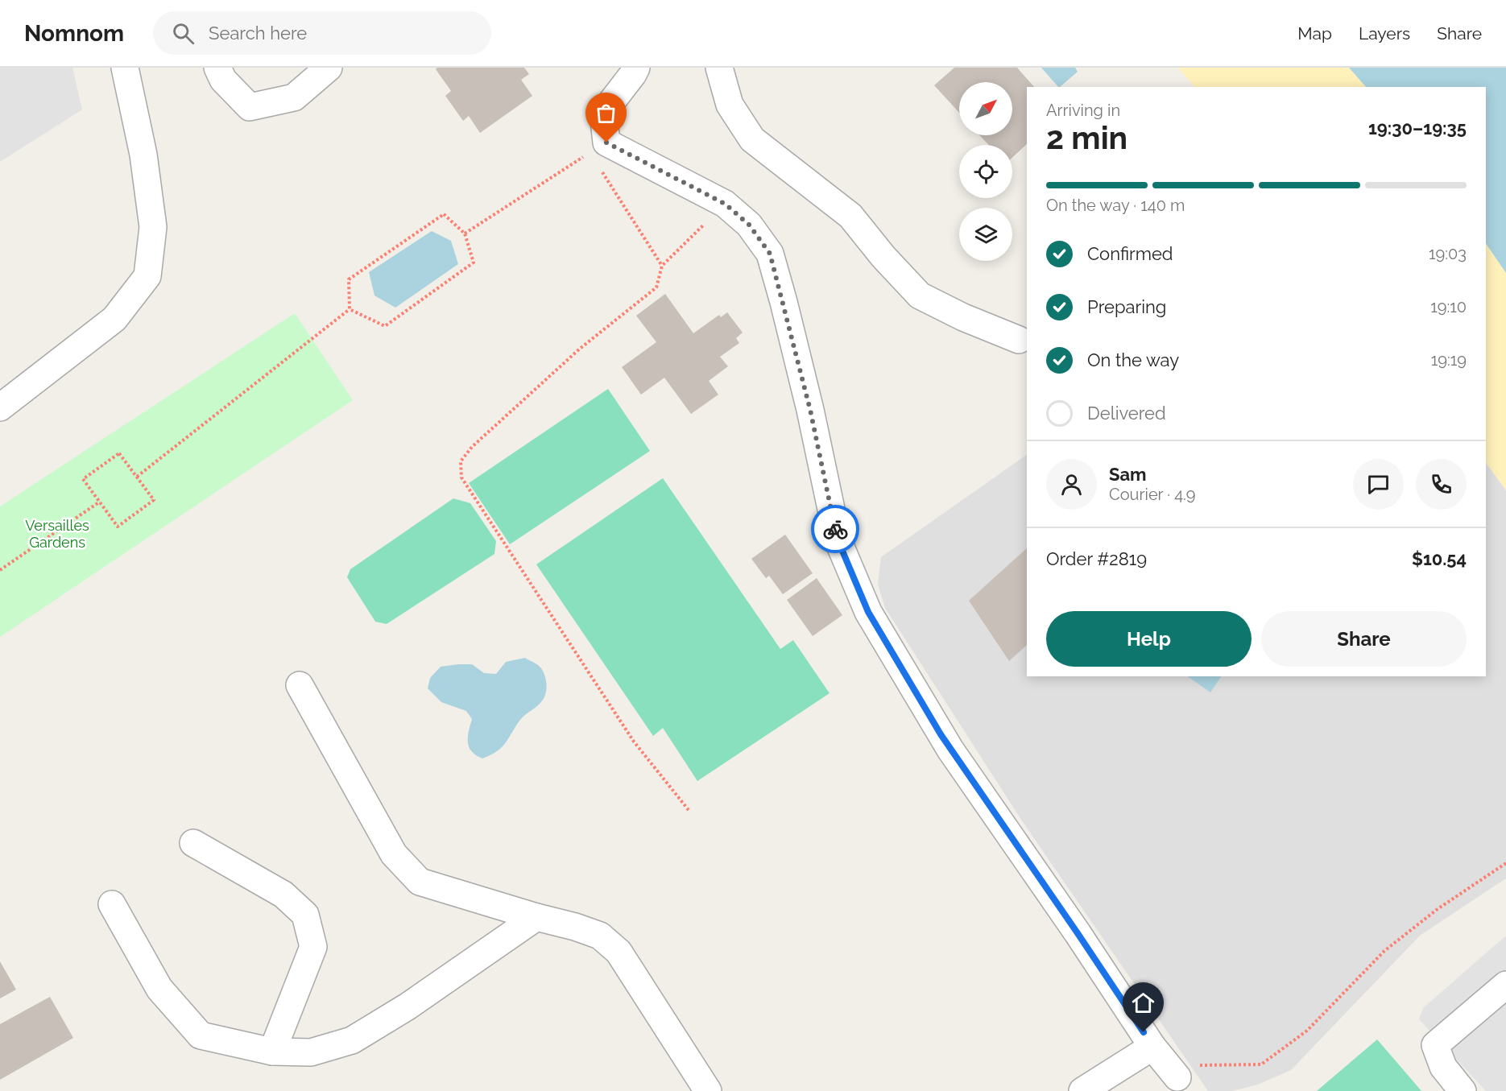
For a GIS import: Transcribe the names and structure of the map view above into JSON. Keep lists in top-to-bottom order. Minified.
{"parks":["Versailles Gardens"],"north":"top right","page":{"header":"Nomnom","search":"Search here","nav":["Map","Layers","Share"],"heading":["2 min","Arriving in","19:30–19:35"],"panel":["Sam","Courier · 4.9","Order #2819","$10.54"],"bar":"On the way · 140 m","list":[["Confirmed","19:03"],["Preparing","19:10"],["On the way","19:19"],"Delivered"],"buttons":["Help","Share"]}}
